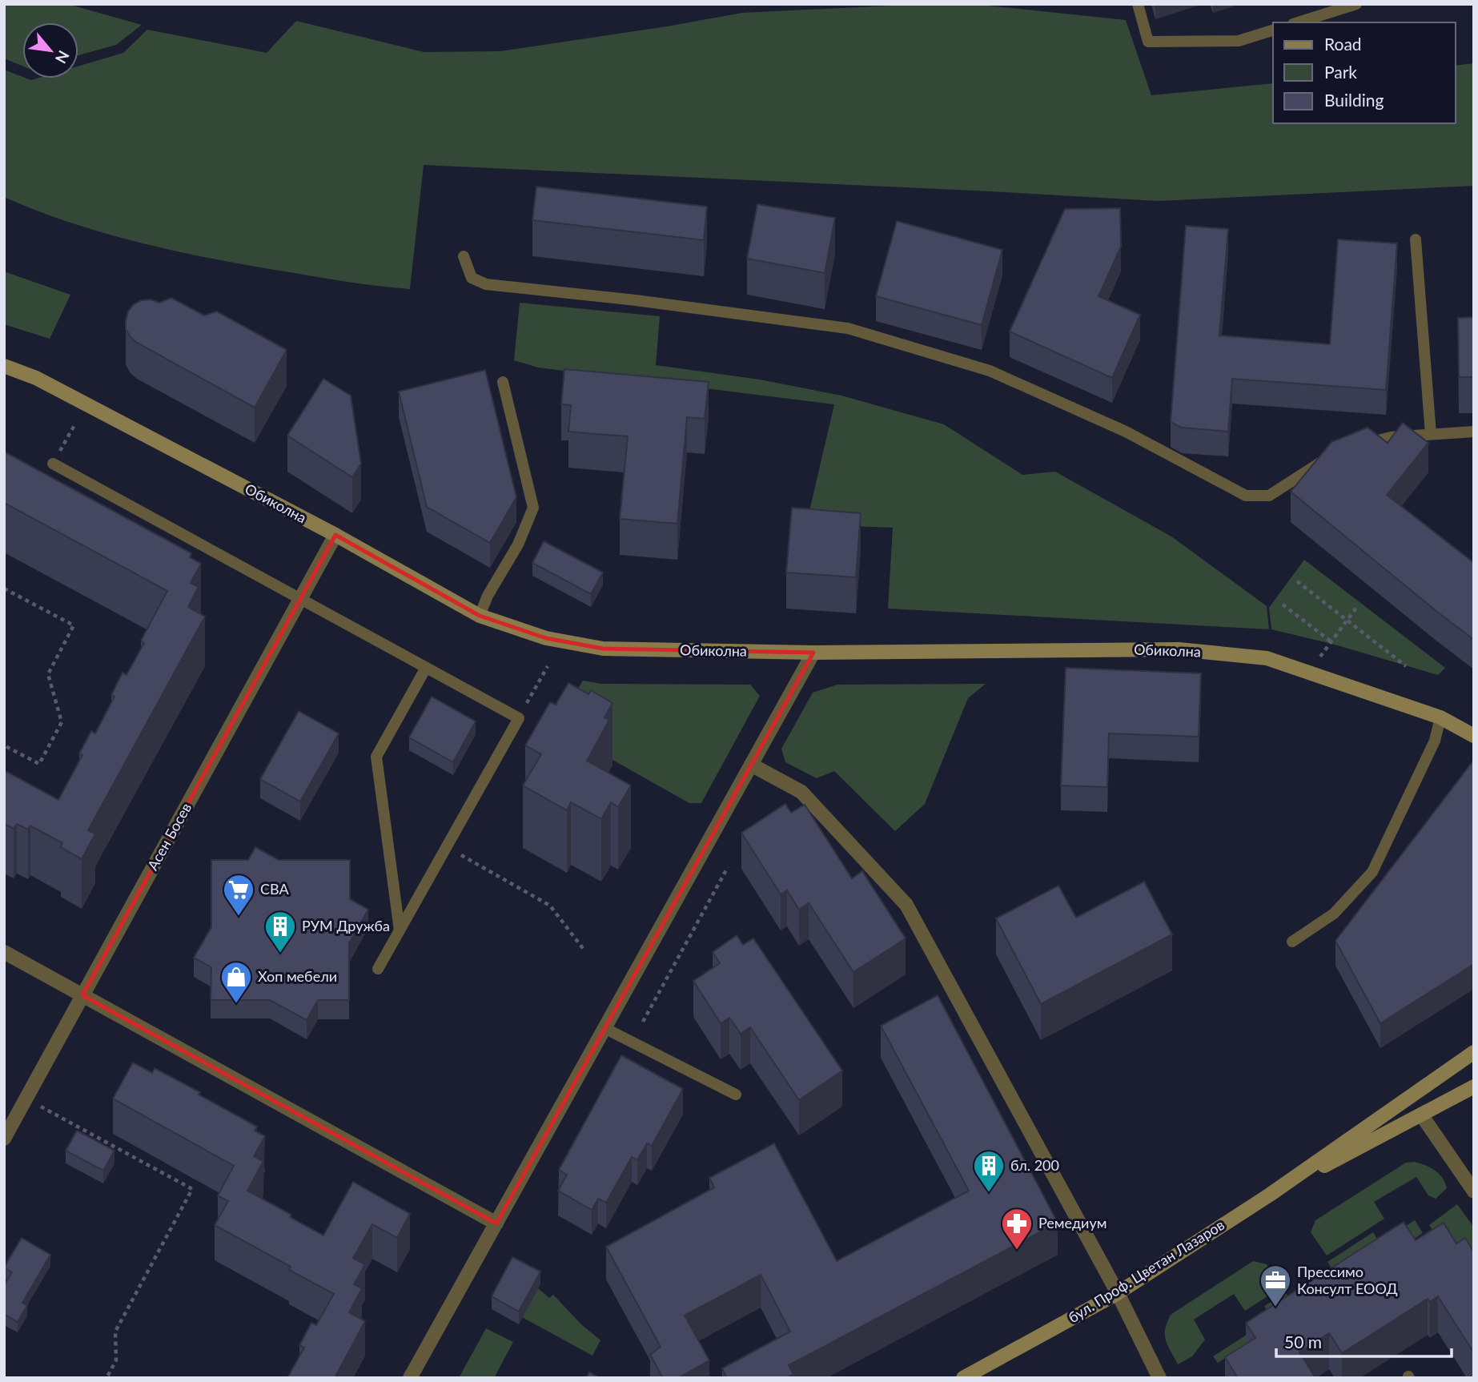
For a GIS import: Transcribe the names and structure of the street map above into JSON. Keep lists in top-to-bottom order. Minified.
{"streets":{"street":["Обиколна","Асен Босев","бул. Проф. Цветан Лазаров"]},"crossings":[["Обиколна","Асен Босев"]],"places":{"supermarket":["CBA"],"building":["РУМ Дружба","бл. 200"],"shop":["Хоп мебели"],"pharmacy":["Ремедиум"],"office":["Прессимо Консулт ЕООД"]},"legend":["Road","Park","Building"],"scale_bar":"50 m","north":"bottom right"}
